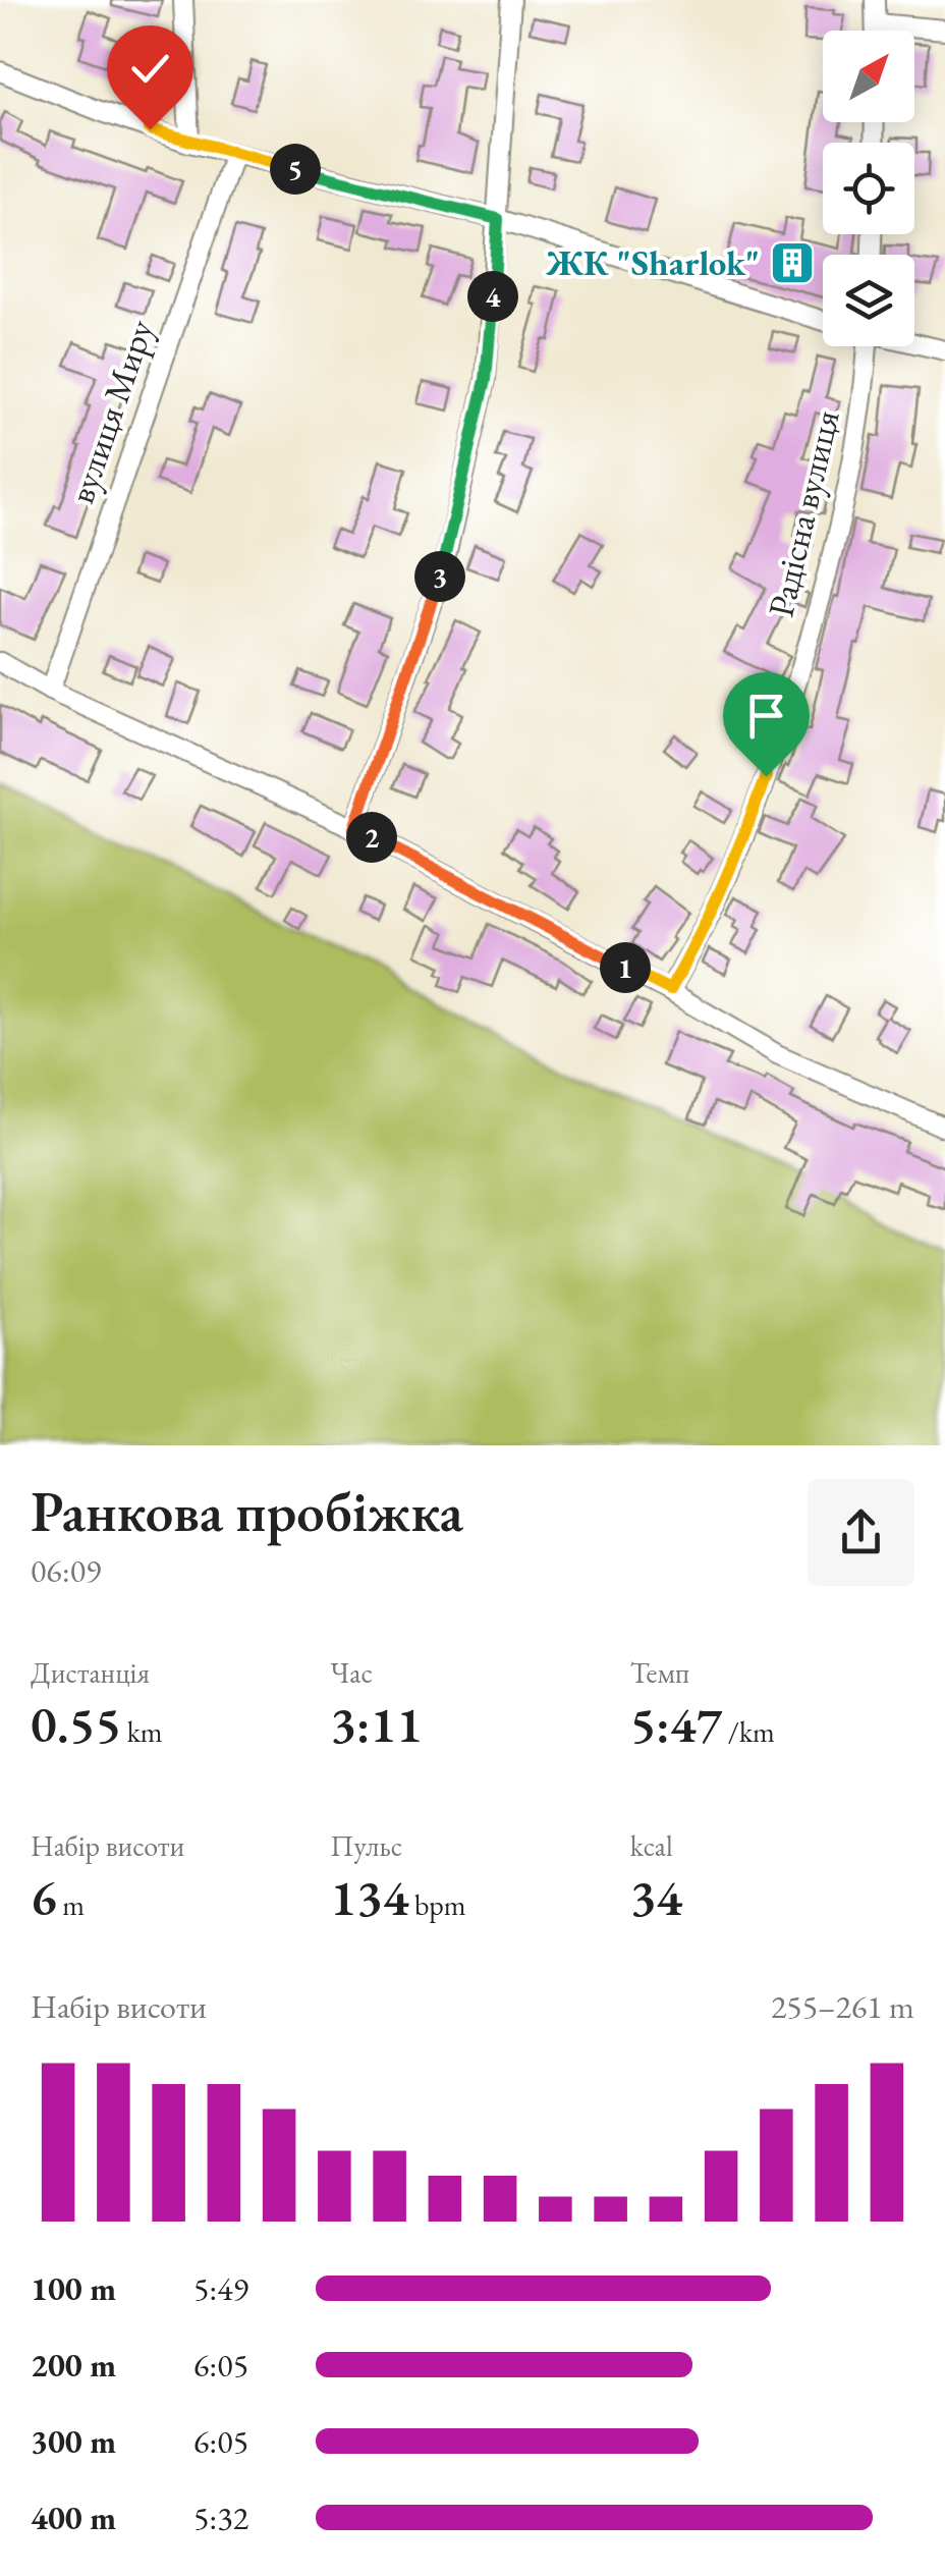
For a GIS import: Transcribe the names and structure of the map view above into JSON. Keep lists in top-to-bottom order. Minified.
{"streets":{"street":["вулиця Миру","Радісна вулиця"]},"places":{"building":["ЖК \"Sharlok\""]},"north":"top right","page":{"pins":["5","4","3","2","1"],"heading":["Ранкова пробіжка","06:09"],"stats":[["Дистанція","0.55 km"],["Час","3:11"],["Темп","5:47 /km"],["Набір висоти","6 m"],["Пульс","134 bpm"],["kcal","34"]],"chart":["Набір висоти","255–261 m"],"list":[{"name":"100 m","note":"5:49"},{"name":"200 m","note":"6:05"},{"name":"300 m","note":"6:05"},{"name":"400 m","note":"5:32"}]}}
